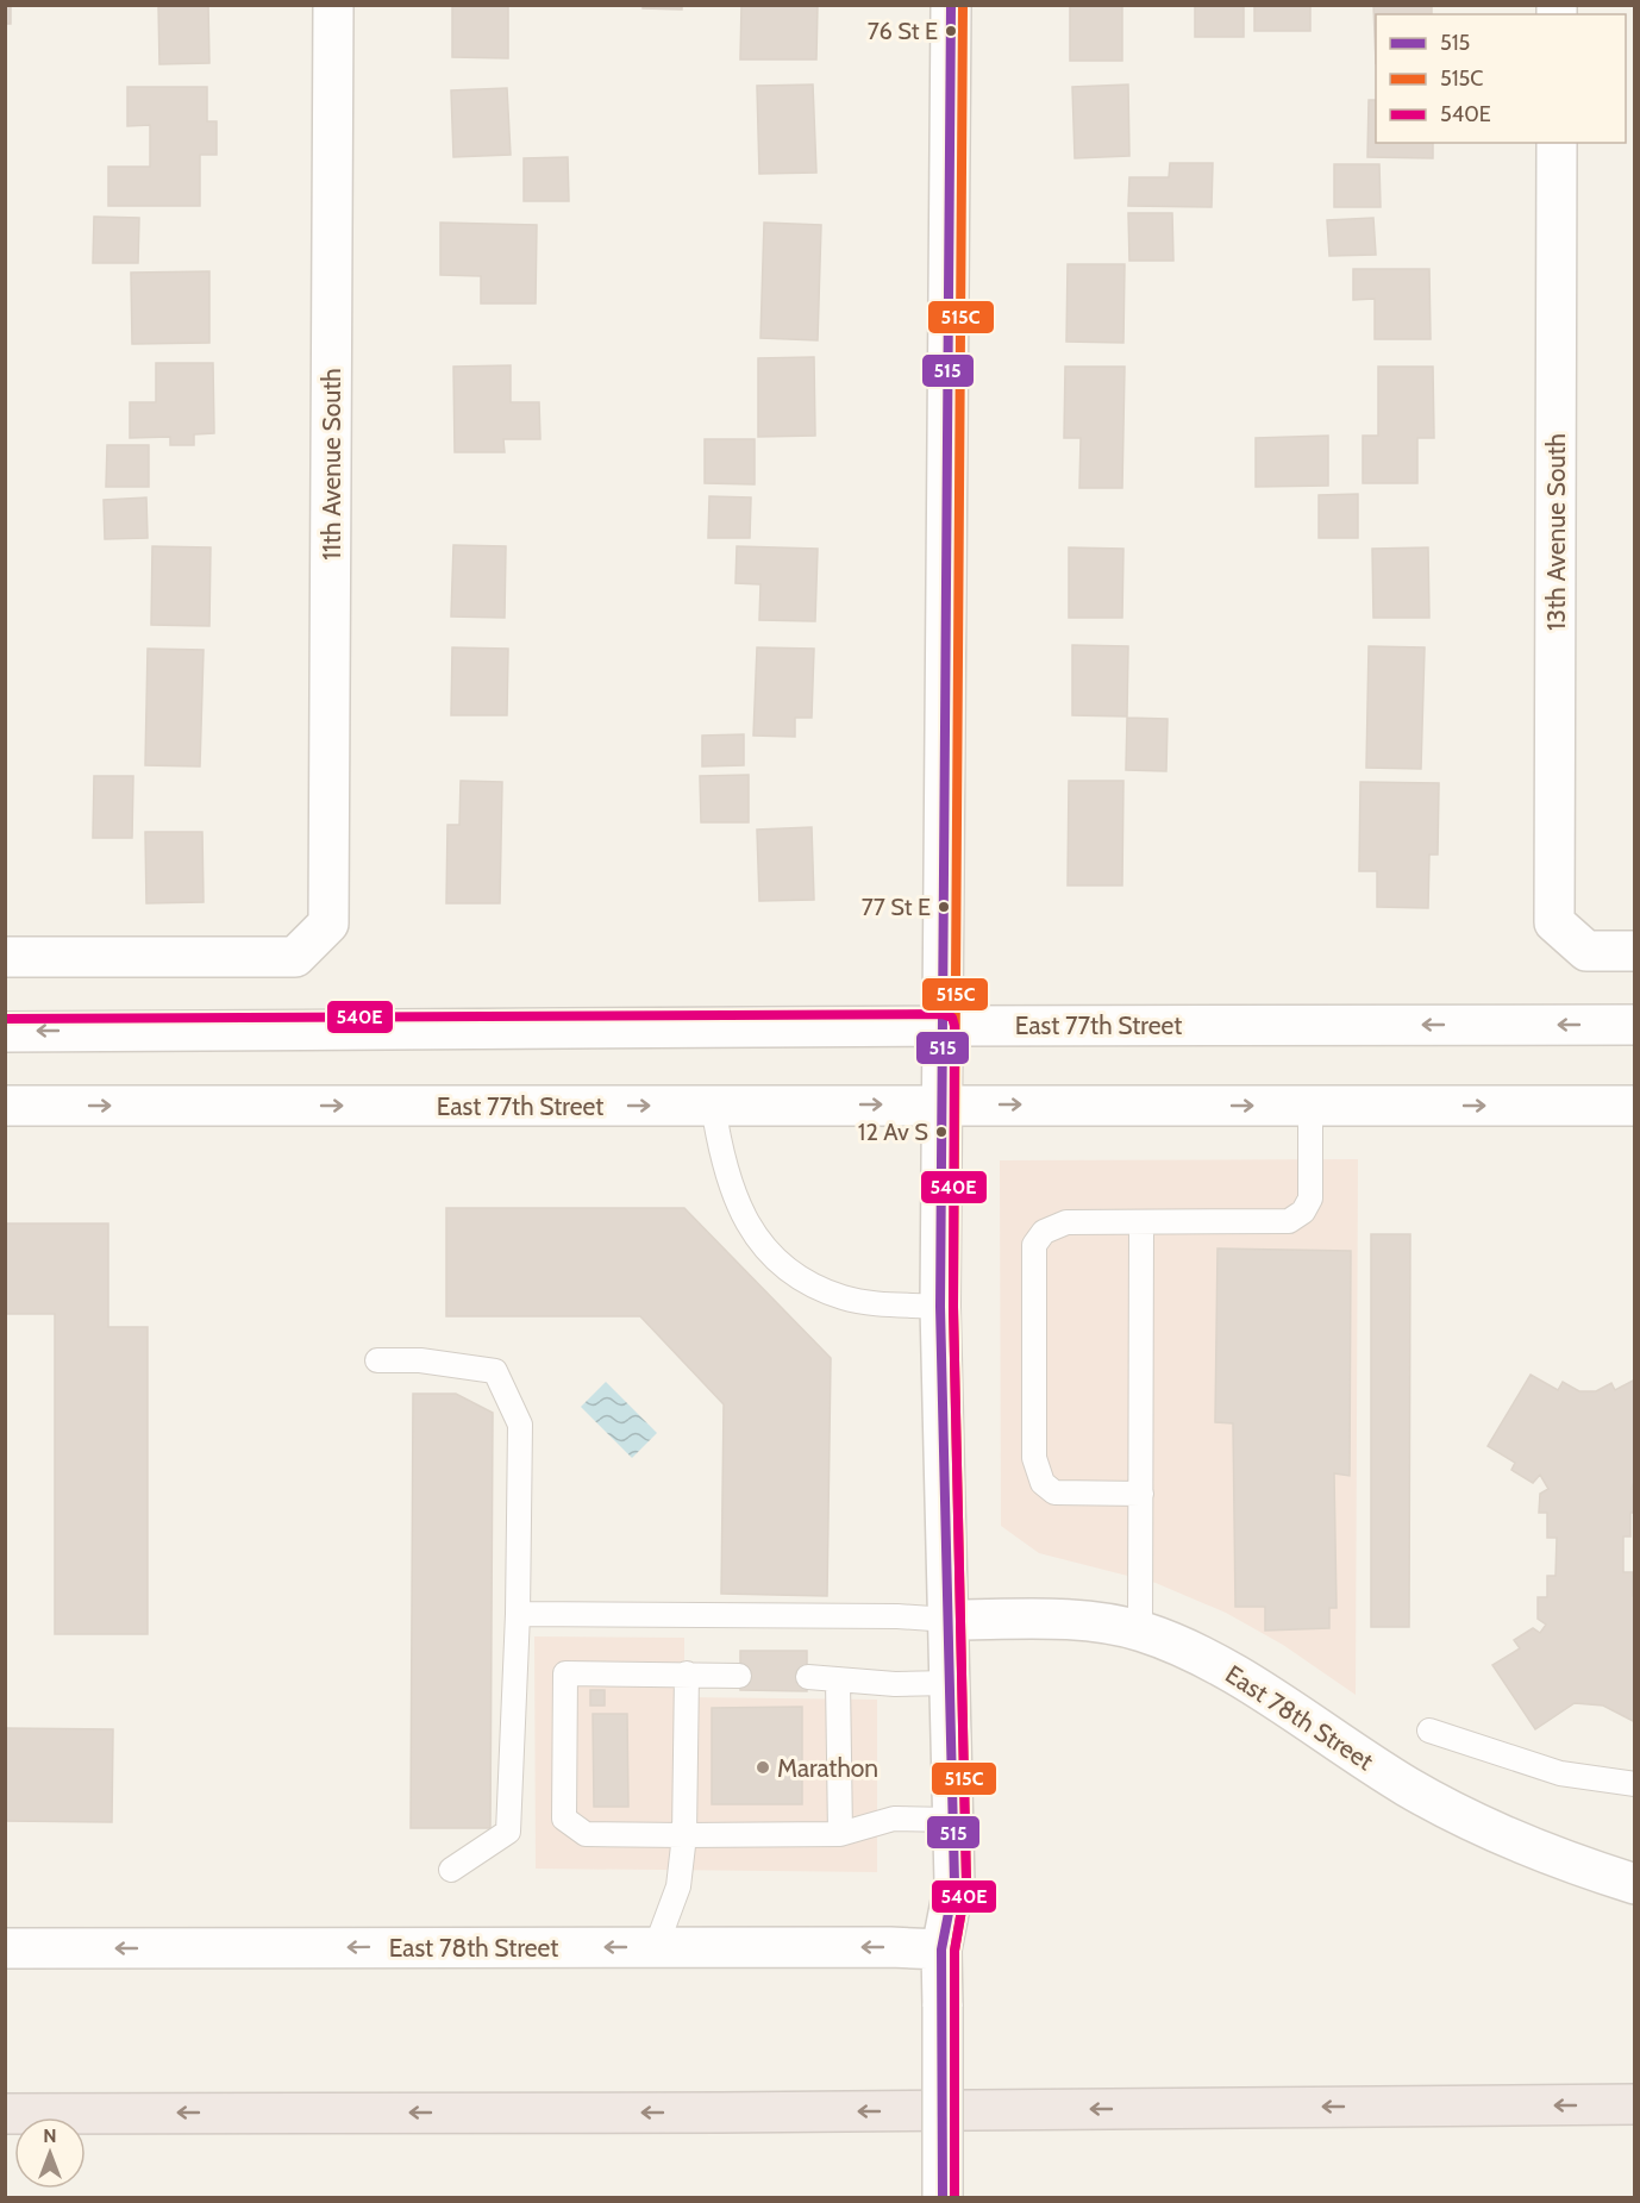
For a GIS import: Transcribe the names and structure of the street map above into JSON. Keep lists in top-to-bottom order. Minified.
{"streets":{"street":["11th Avenue South","13th Avenue South","East 77th Street","East 78th Street"]},"one_way":["East 78th Street"],"places":["76 St E","77 St E","12 Av S","Marathon"],"lines":["transit line 515","transit line 515C","transit line 540E"],"legend":["515","515C","540E"],"north":"top"}
